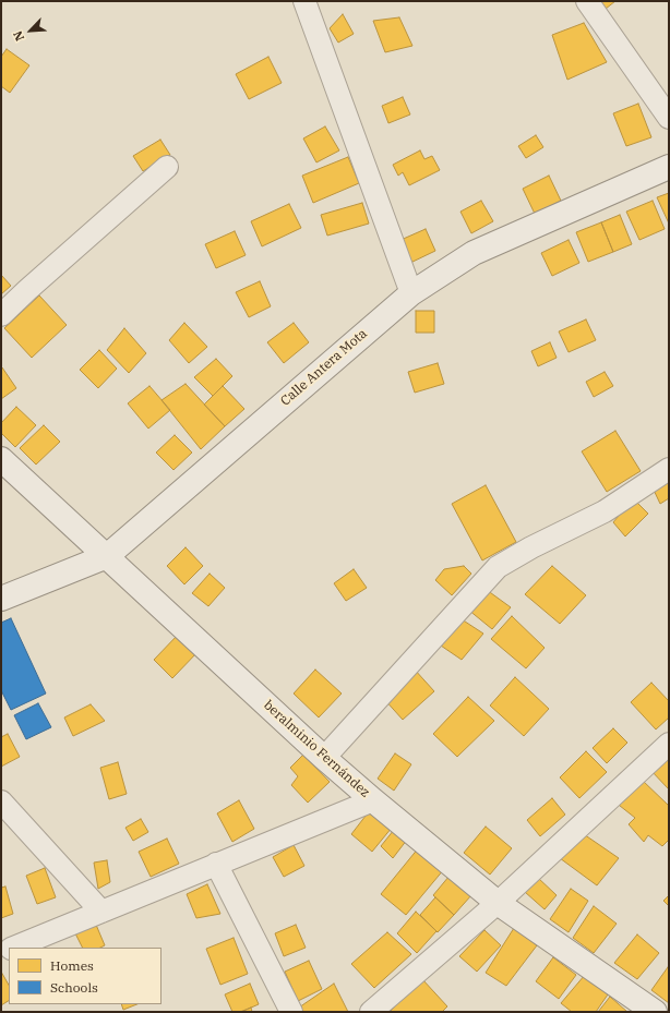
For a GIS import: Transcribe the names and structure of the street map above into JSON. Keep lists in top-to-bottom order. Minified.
{"streets":{"main road":["Calle Antera Mota","beralminio Fernández"]},"crossings":[["Calle Antera Mota","beralminio Fernández"]],"legend":["Homes","Schools"],"north":"bottom left"}
